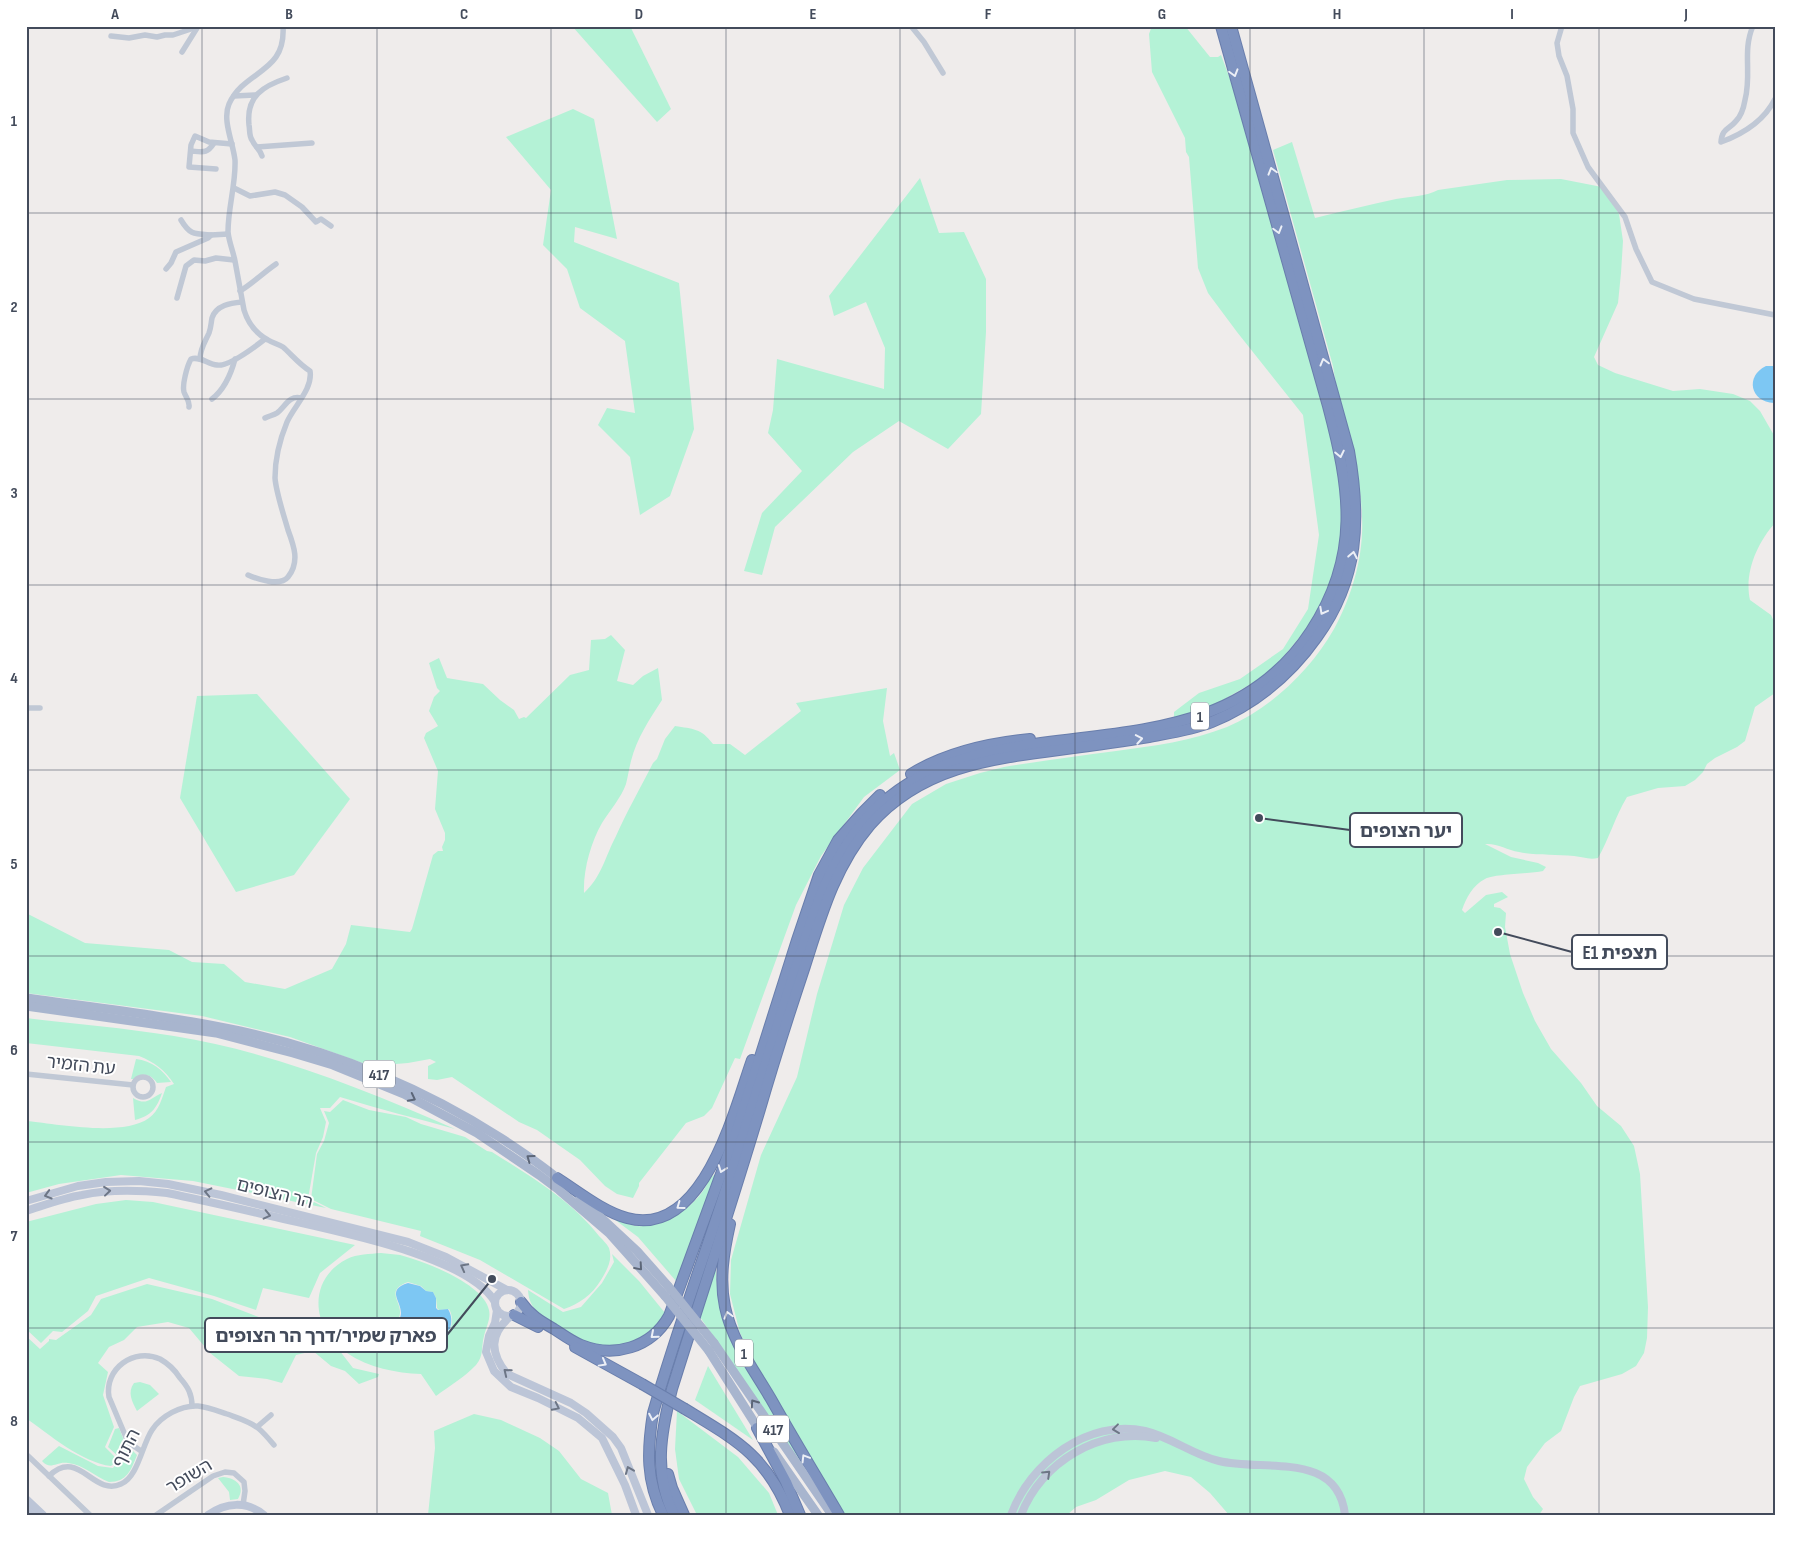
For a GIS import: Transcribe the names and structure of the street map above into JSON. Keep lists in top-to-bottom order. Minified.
{"streets":{"highway":["1"],"main road":["417","הר הצופים"],"street":["עת הזמיר","התוף","השופר"]},"places":["יער הצופים","E1 תצפית","פארק שמיר/דרך הר הצופים"],"grid":{"columns":["A","B","C","D","E","F","G","H","I","J"],"rows":["1","2","3","4","5","6","7","8"]}}
